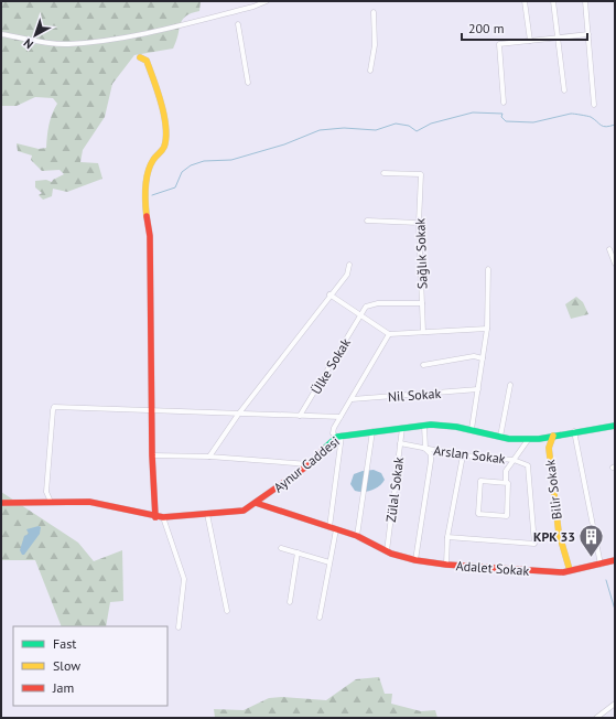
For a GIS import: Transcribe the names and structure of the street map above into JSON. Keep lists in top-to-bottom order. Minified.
{"streets":{"street":["Sağlık Sokak","Ülke Sokak","Nil Sokak","Arslan Sokak","Aynur Caddesi","Zülal Sokak","Bilir Sokak","Adalet Sokak"]},"crossings":[["Arslan Sokak","Zülal Sokak"],["Aynur Caddesi","Zülal Sokak"],["Aynur Caddesi","Bilir Sokak"],["Aynur Caddesi","Adalet Sokak"],["Zülal Sokak","Adalet Sokak"],["Bilir Sokak","Adalet Sokak"]],"places":{"building":["KPK 33"]},"legend":["Fast","Slow","Jam"],"scale_bar":"200 m","north":"bottom left"}
